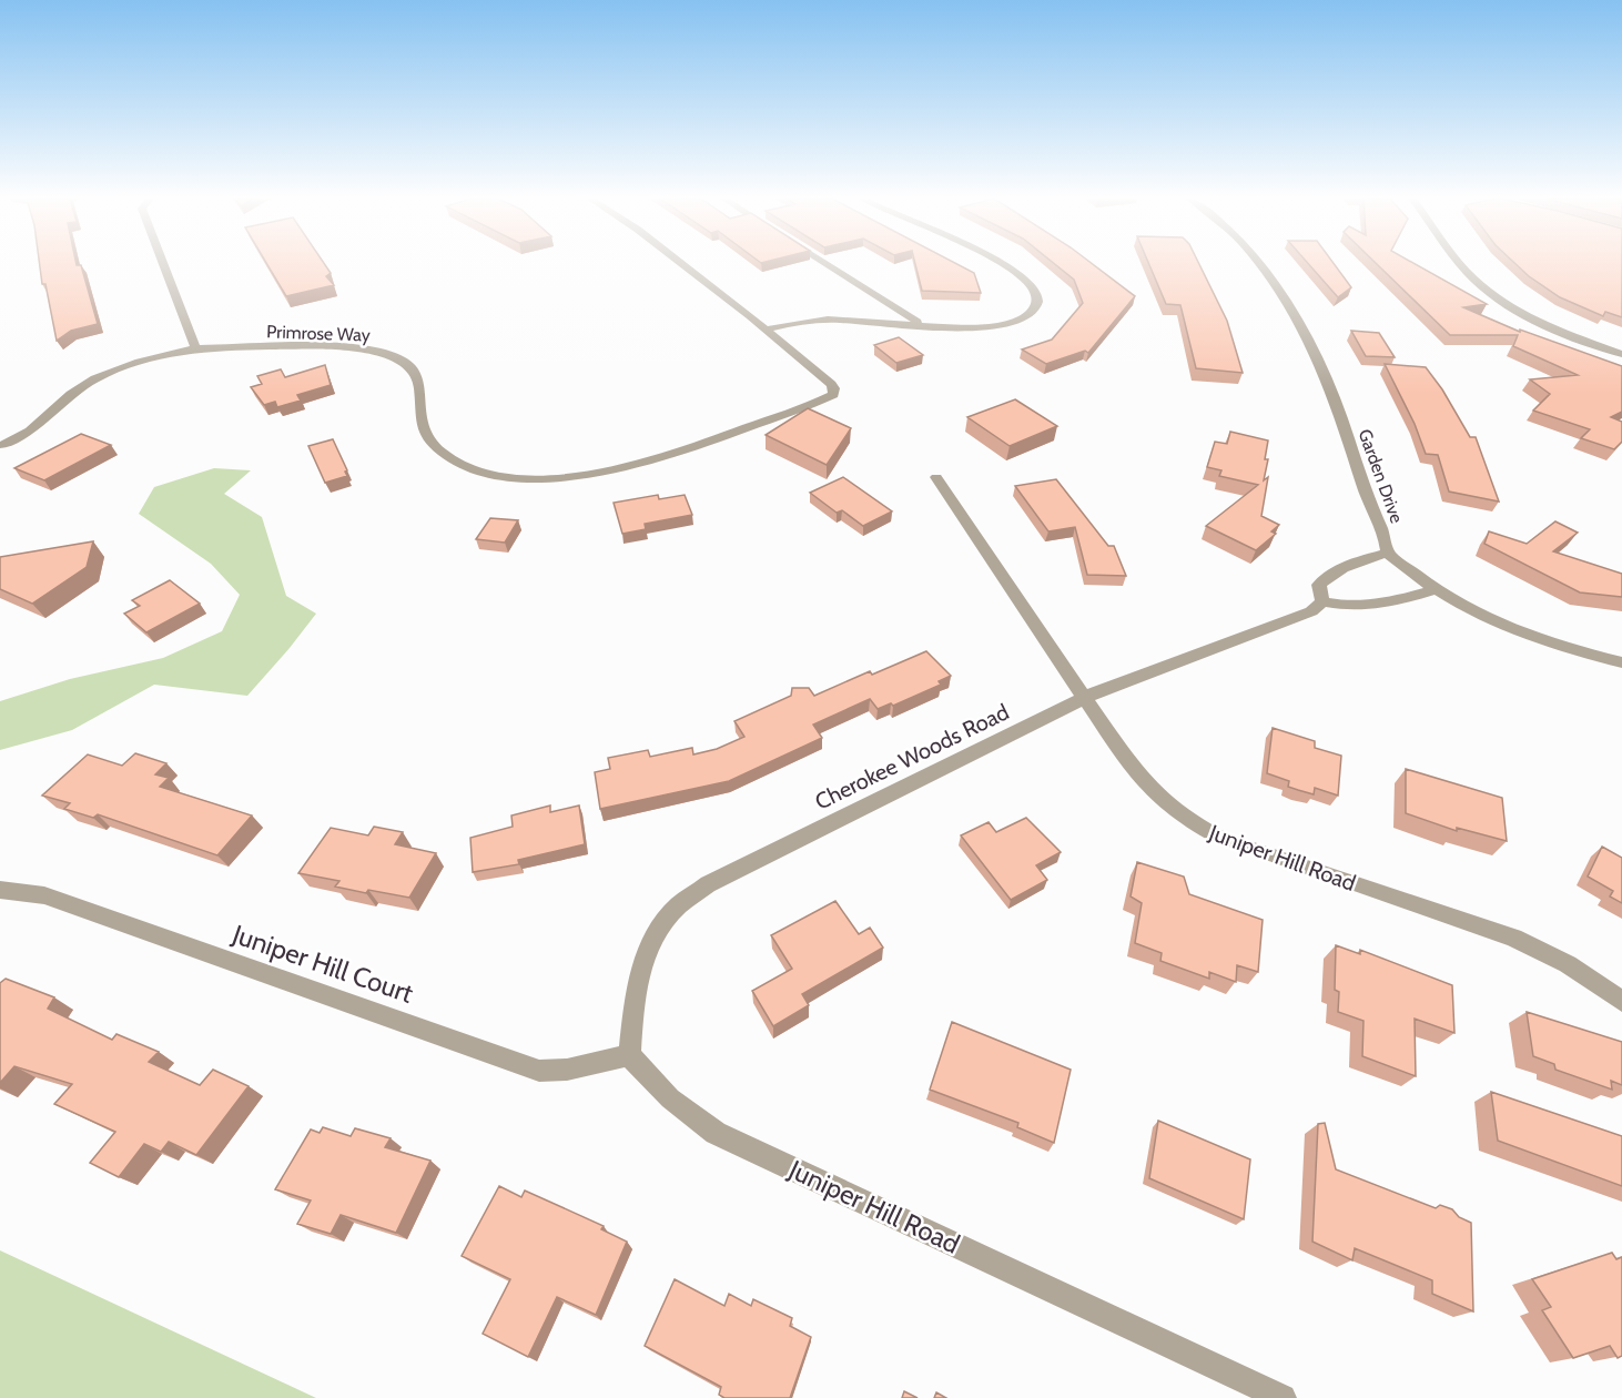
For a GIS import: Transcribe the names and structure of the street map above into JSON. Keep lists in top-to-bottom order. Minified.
{"streets":{"street":["Primrose Way","Garden Drive","Cherokee Woods Road","Juniper Hill Road","Juniper Hill Court"]},"crossings":[["Cherokee Woods Road","Juniper Hill Road"],["Cherokee Woods Road","Juniper Hill Court"],["Juniper Hill Road","Juniper Hill Court"]]}
